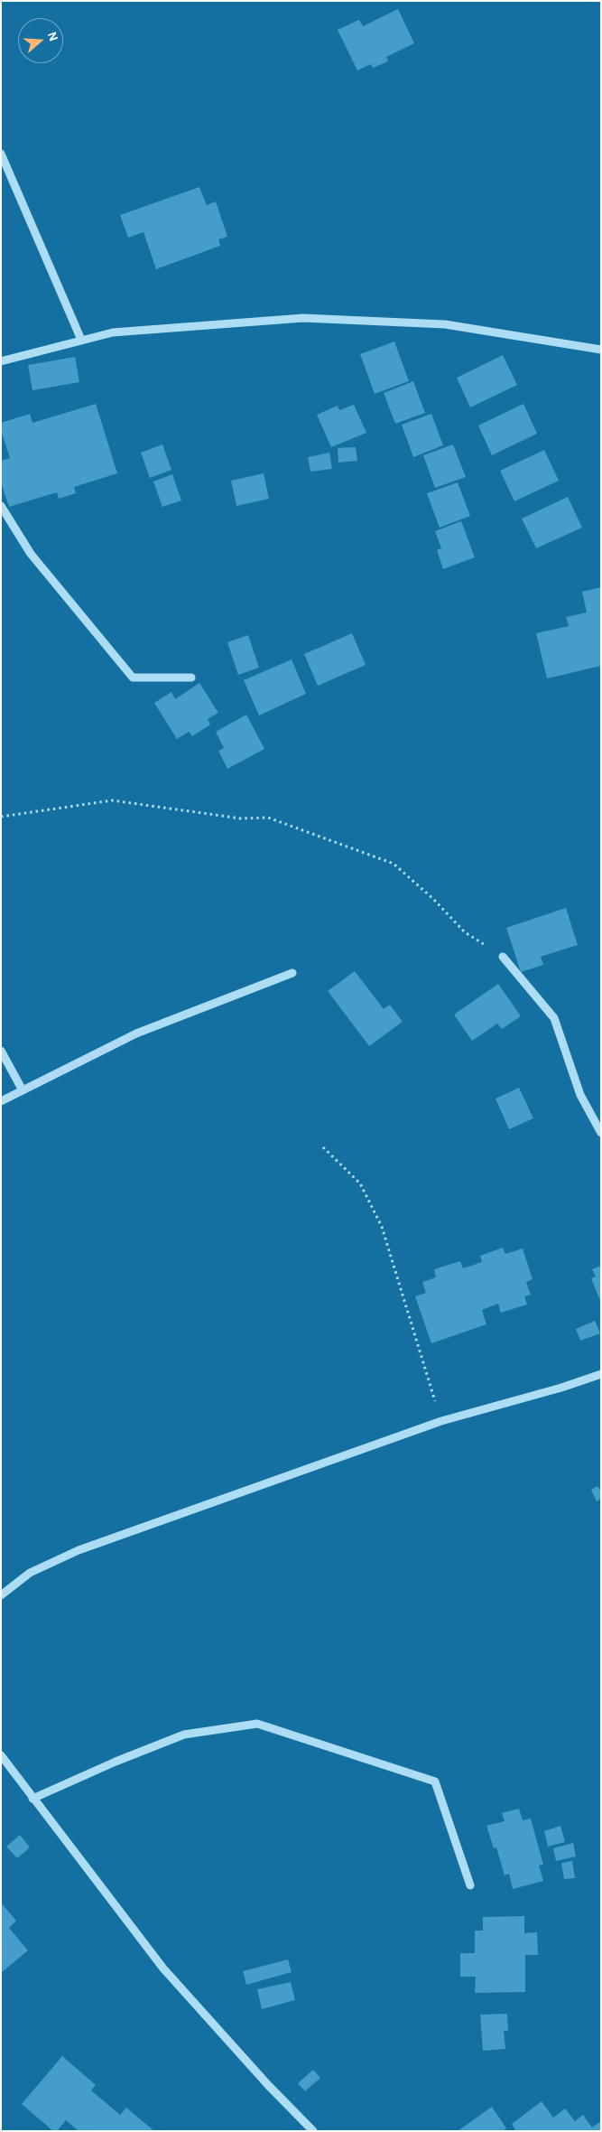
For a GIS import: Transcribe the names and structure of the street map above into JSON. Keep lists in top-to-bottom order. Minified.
{"north":"right"}
